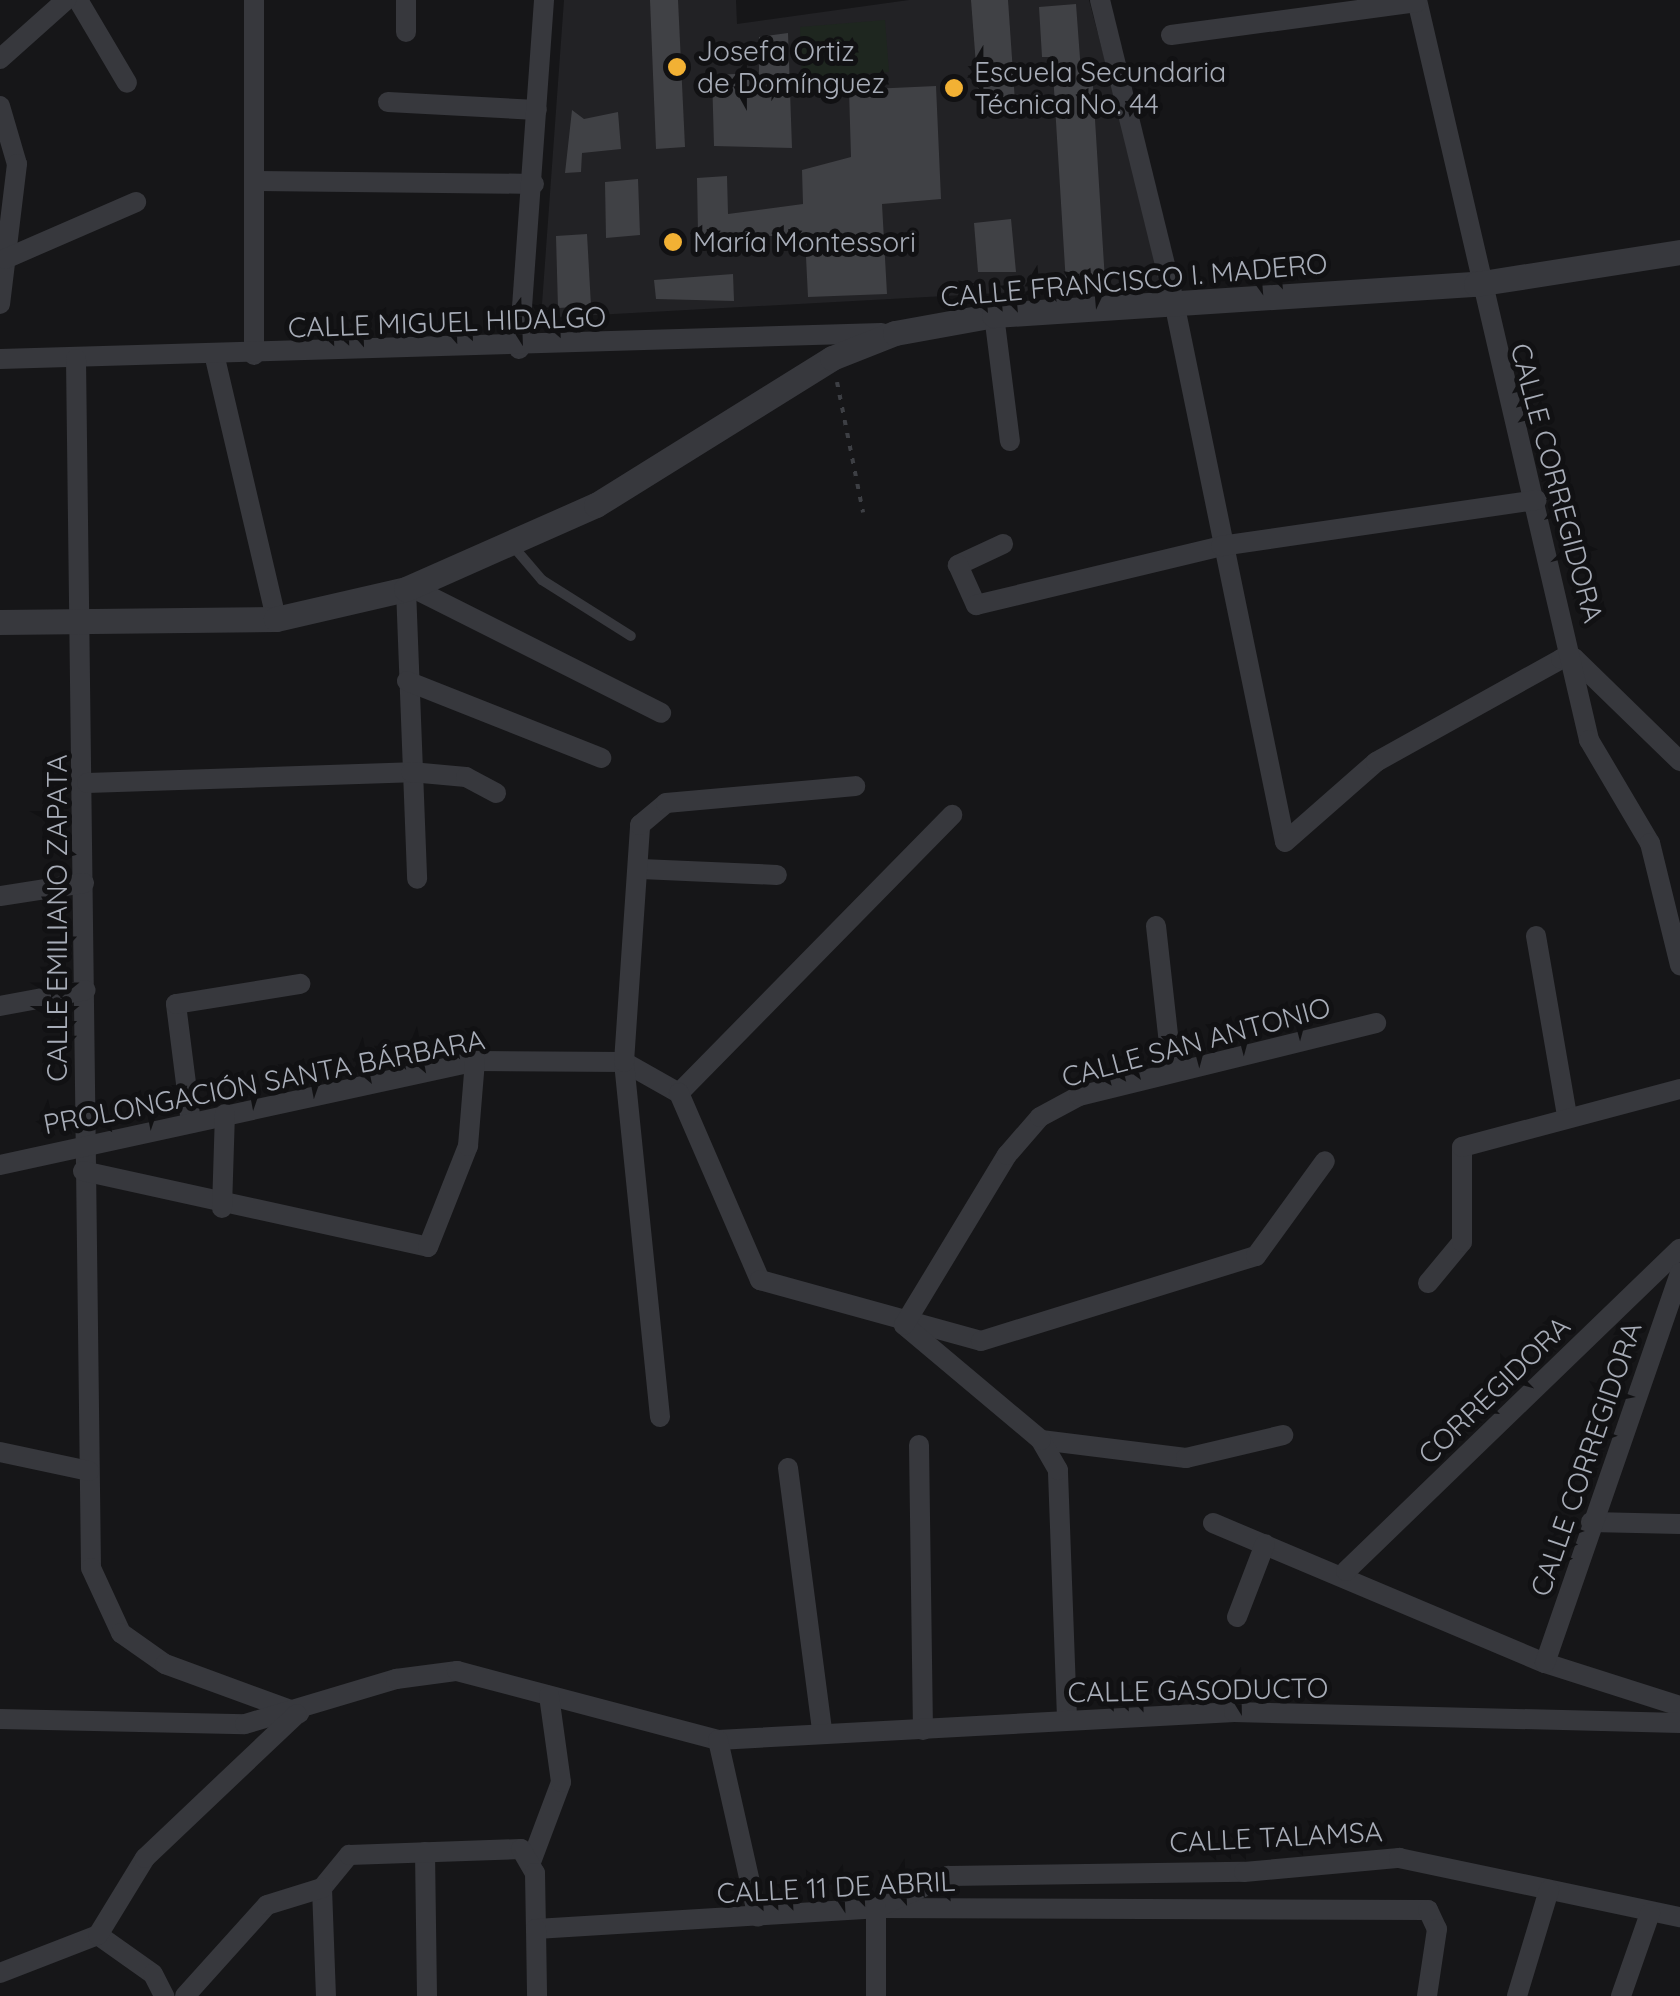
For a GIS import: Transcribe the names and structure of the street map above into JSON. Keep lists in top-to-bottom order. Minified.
{"streets":{"street":["CALLE FRANCISCO I. MADERO","CALLE MIGUEL HIDALGO","CALLE CORREGIDORA","CALLE EMILIANO ZAPATA","CALLE SAN ANTONIO","PROLONGACIÓN SANTA BÁRBARA","CORREGIDORA","CALLE GASODUCTO","CALLE TALAMSA","CALLE 11 DE ABRIL"]},"crossings":[["CALLE FRANCISCO I. MADERO","CALLE MIGUEL HIDALGO"],["CALLE FRANCISCO I. MADERO","CALLE CORREGIDORA"],["CALLE FRANCISCO I. MADERO","CALLE EMILIANO ZAPATA"],["CALLE MIGUEL HIDALGO","CALLE EMILIANO ZAPATA"],["CALLE EMILIANO ZAPATA","PROLONGACIÓN SANTA BÁRBARA"],["CALLE TALAMSA","CALLE 11 DE ABRIL"]],"places":["Josefa Ortiz de Domínguez","Escuela Secundaria Técnica No. 44","María Montessori"]}
